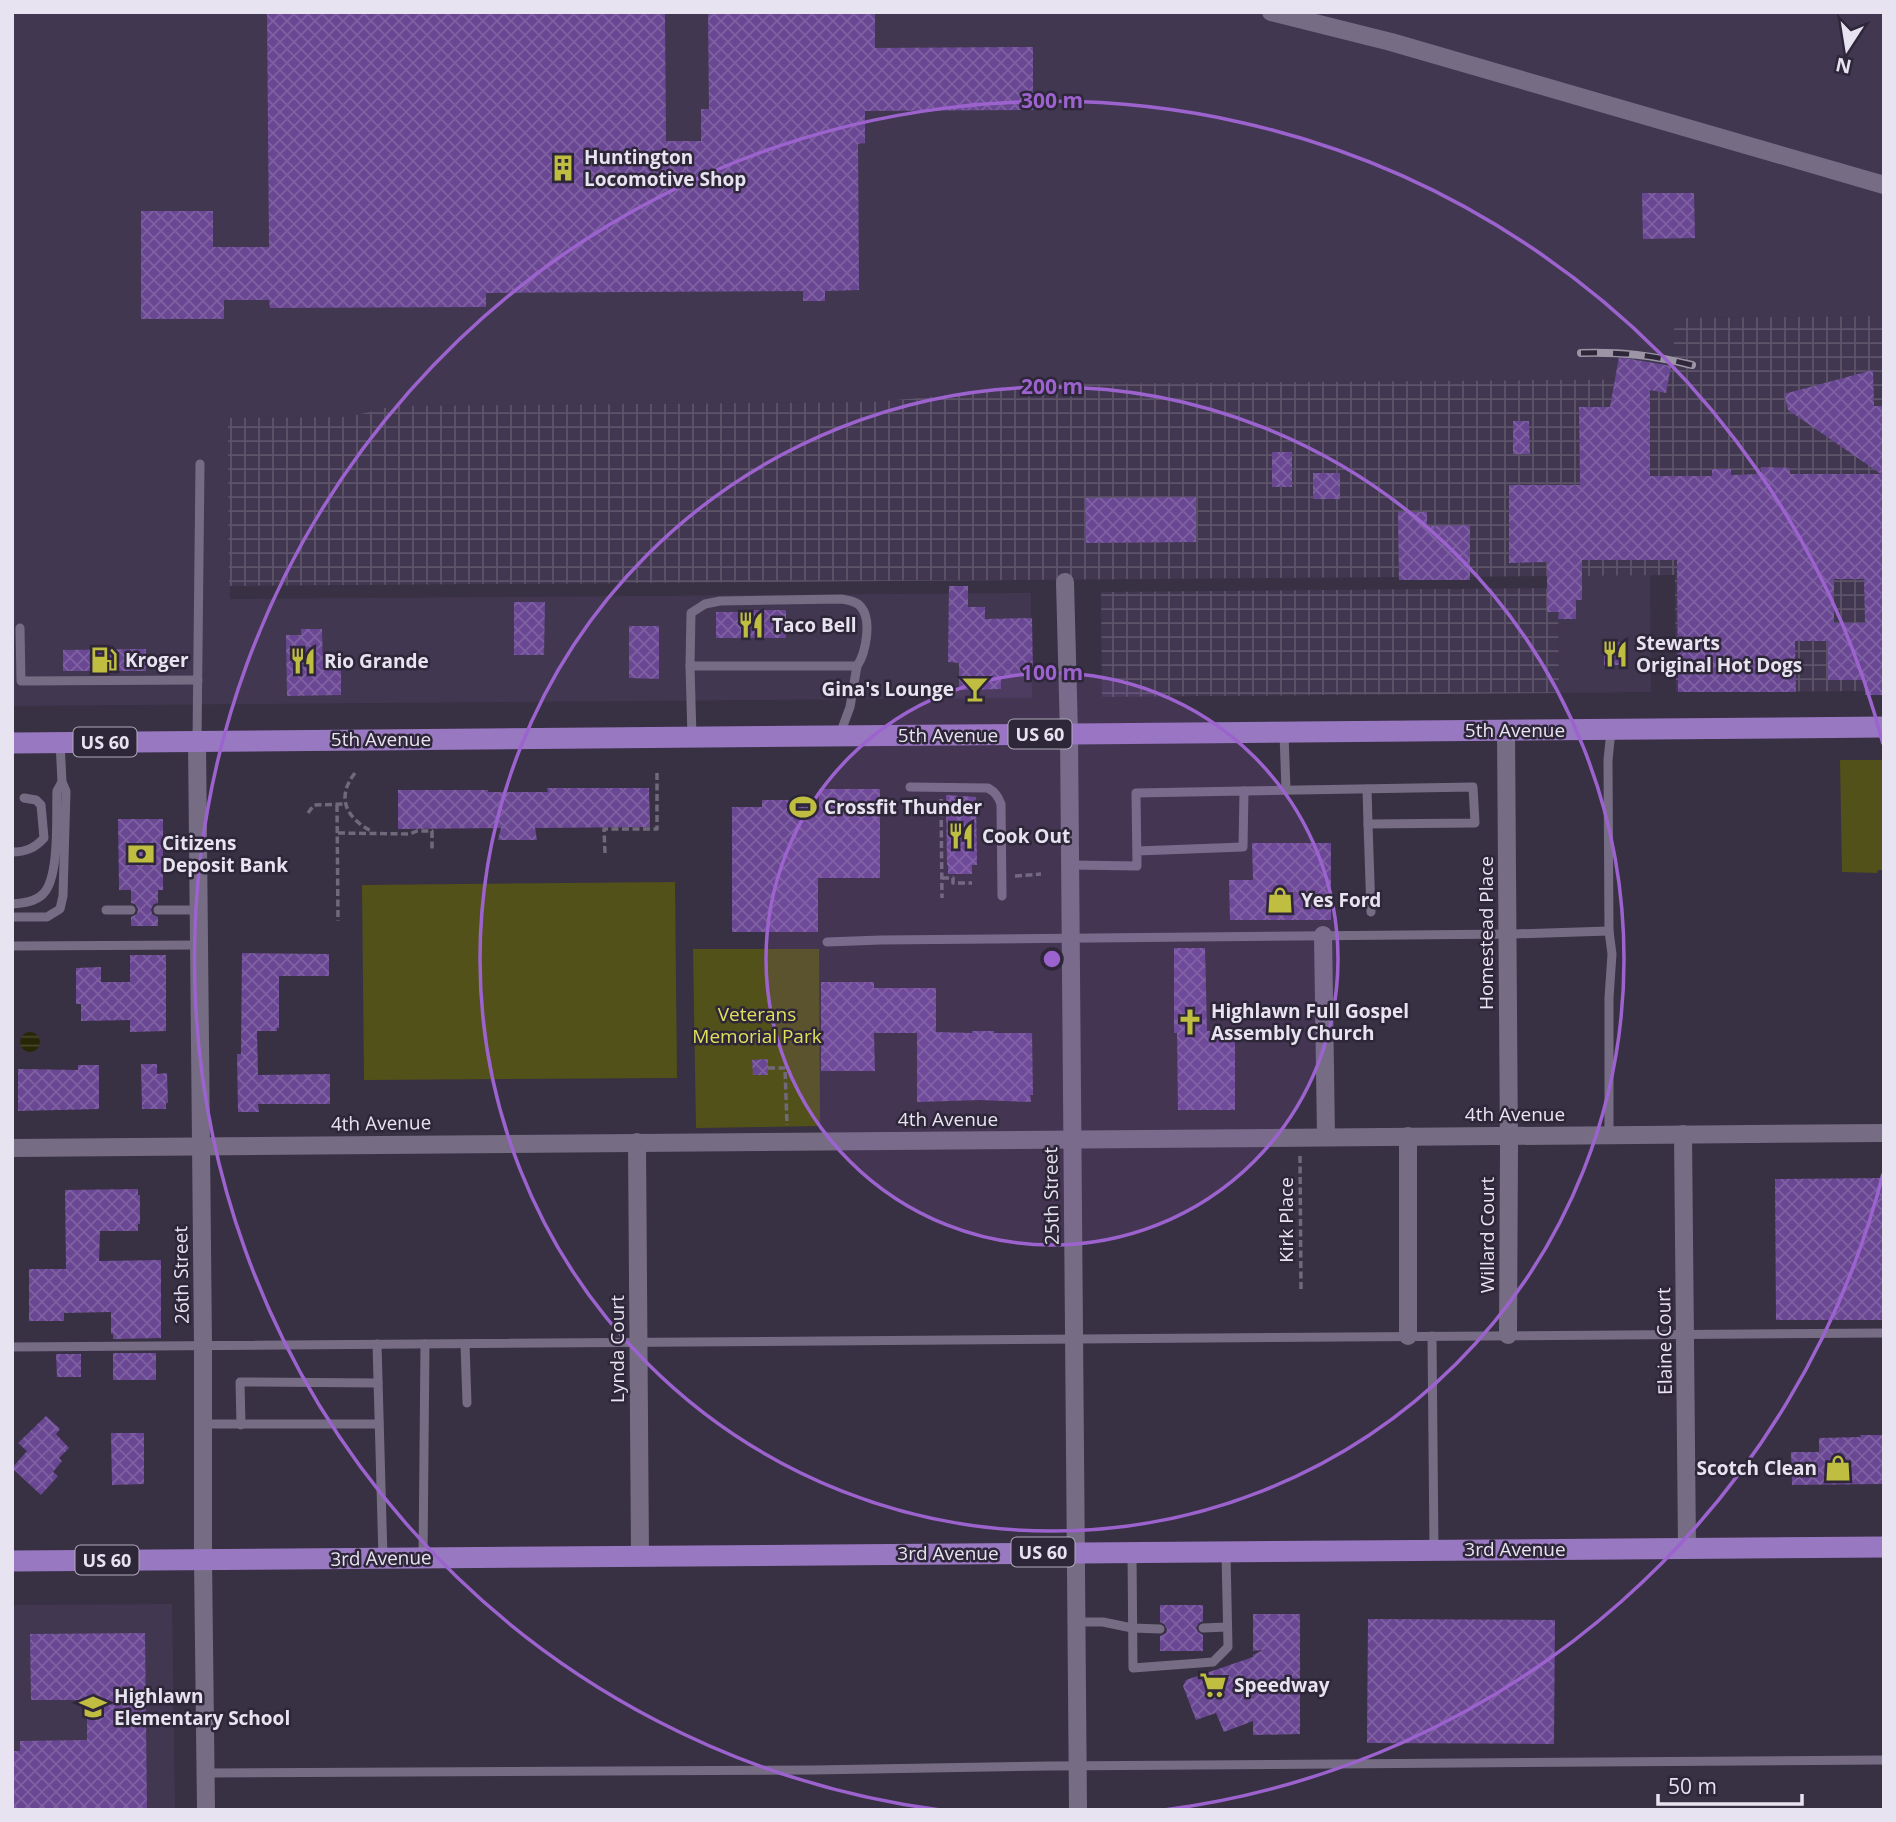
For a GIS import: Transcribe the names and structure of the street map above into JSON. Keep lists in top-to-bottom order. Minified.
{"streets":{"main road":["5th Avenue","US 60","3rd Avenue"],"street":["Homestead Place","4th Avenue","25th Street","Willard Court","26th Street","Elaine Court","Lynda Court"],"path":["Kirk Place"]},"crossings":[["5th Avenue","Homestead Place"],["5th Avenue","25th Street"],["5th Avenue","26th Street"],["Homestead Place","4th Avenue"],["Homestead Place","Willard Court"],["4th Avenue","25th Street"],["4th Avenue","Willard Court"],["4th Avenue","26th Street"],["4th Avenue","Elaine Court"],["4th Avenue","Lynda Court"],["25th Street","3rd Avenue"],["26th Street","3rd Avenue"],["Elaine Court","3rd Avenue"],["Lynda Court","3rd Avenue"]],"parks":["Veterans Memorial Park"],"places":{"building":["Huntington Locomotive Shop"],"restaurant":["Taco Bell","Stewarts Original Hot Dogs","Rio Grande","Cook Out"],"fuel station":["Kroger"],"bar":["Gina's Lounge"],"sports":["Crossfit Thunder"],"bank":["Citizens Deposit Bank"],"shop":["Yes Ford","Scotch Clean"],"church":["Highlawn Full Gospel Assembly Church"],"supermarket":["Speedway"],"school or university":["Highlawn Elementary School"]},"scale_bar":"50 m","north":"bottom","rings":["300 m","200 m","100 m"]}
